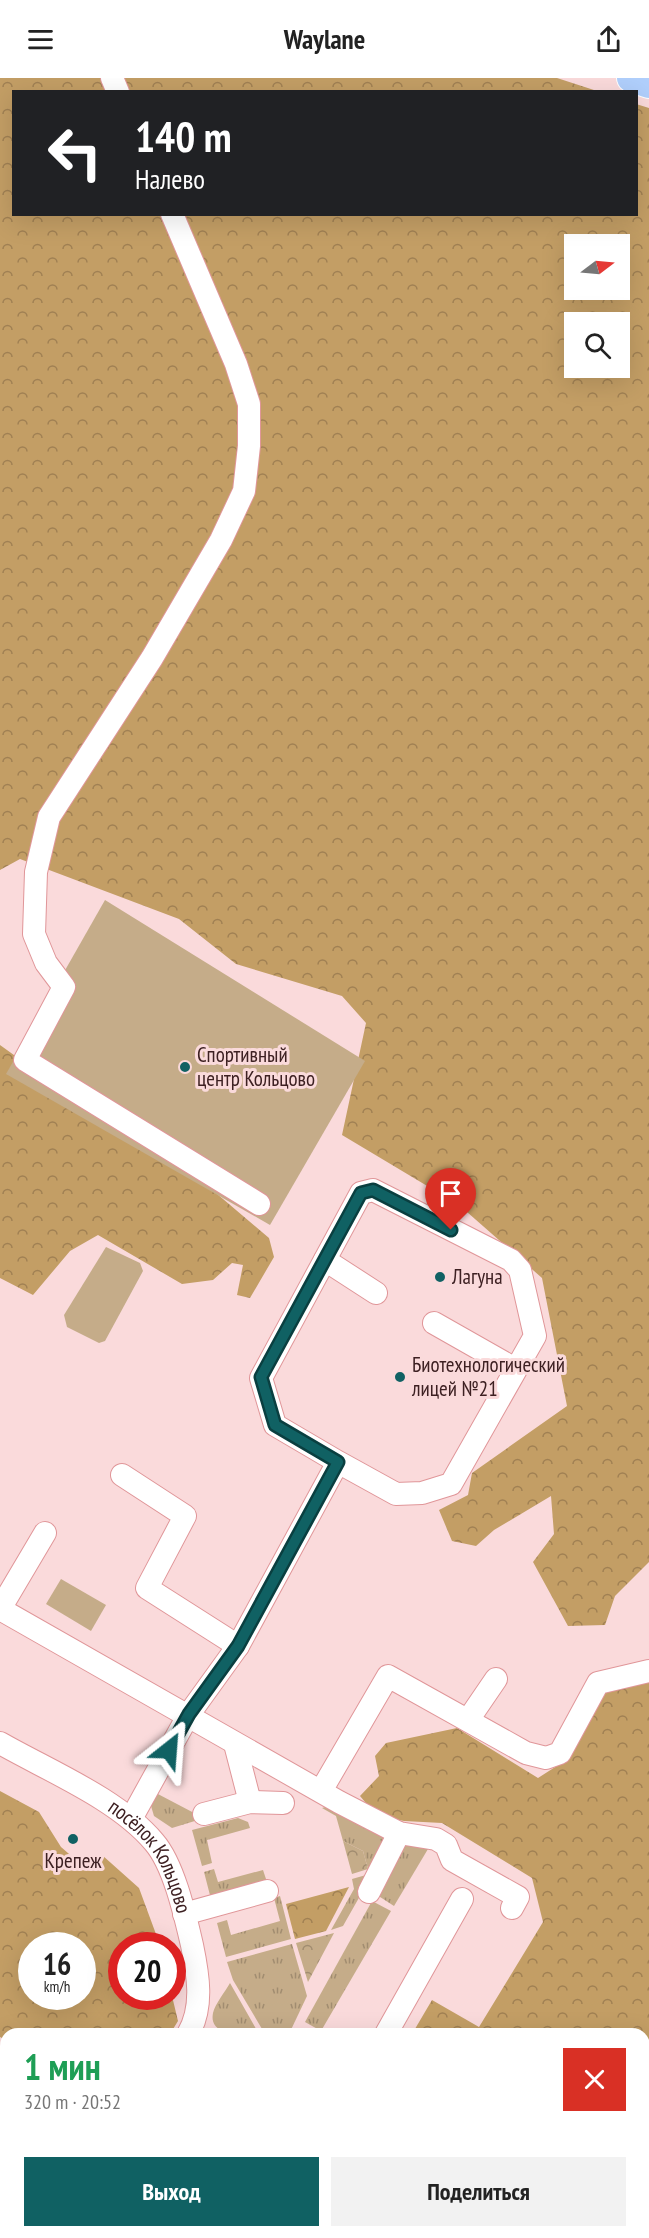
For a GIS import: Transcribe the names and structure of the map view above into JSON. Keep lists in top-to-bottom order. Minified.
{"streets":{"street":["посёлок Кольцово"]},"places":["Спортивный центр Кольцово","Лагуна","Биотехнологический лицей №21","Крепеж"],"north":"right","page":{"header":"Waylane","turn":["140 m","Налево"],"speed":"16 km/h","limit":"20","heading":["1 мин","320 m · 20:52"],"buttons":["Выход","Поделиться"]}}
